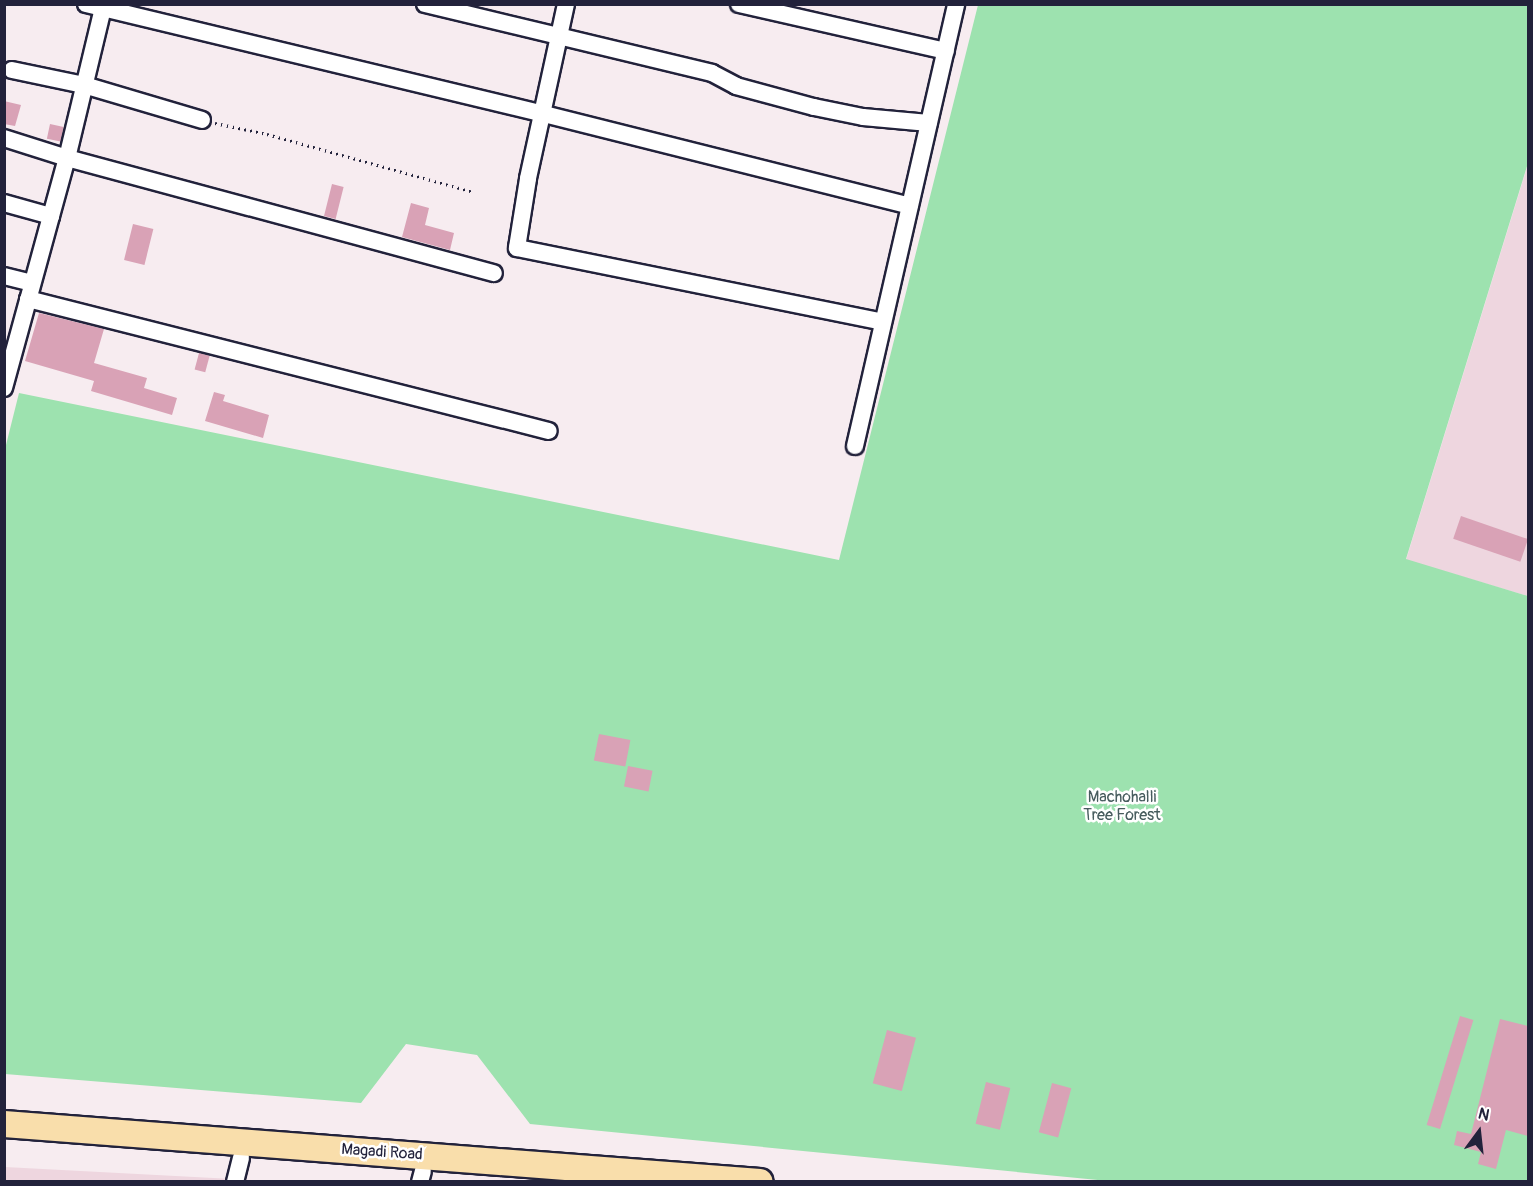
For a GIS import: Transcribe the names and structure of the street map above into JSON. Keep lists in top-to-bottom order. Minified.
{"streets":{"main road":["Magadi Road"]},"parks":["Machohalli Tree Forest"],"north":"top"}
